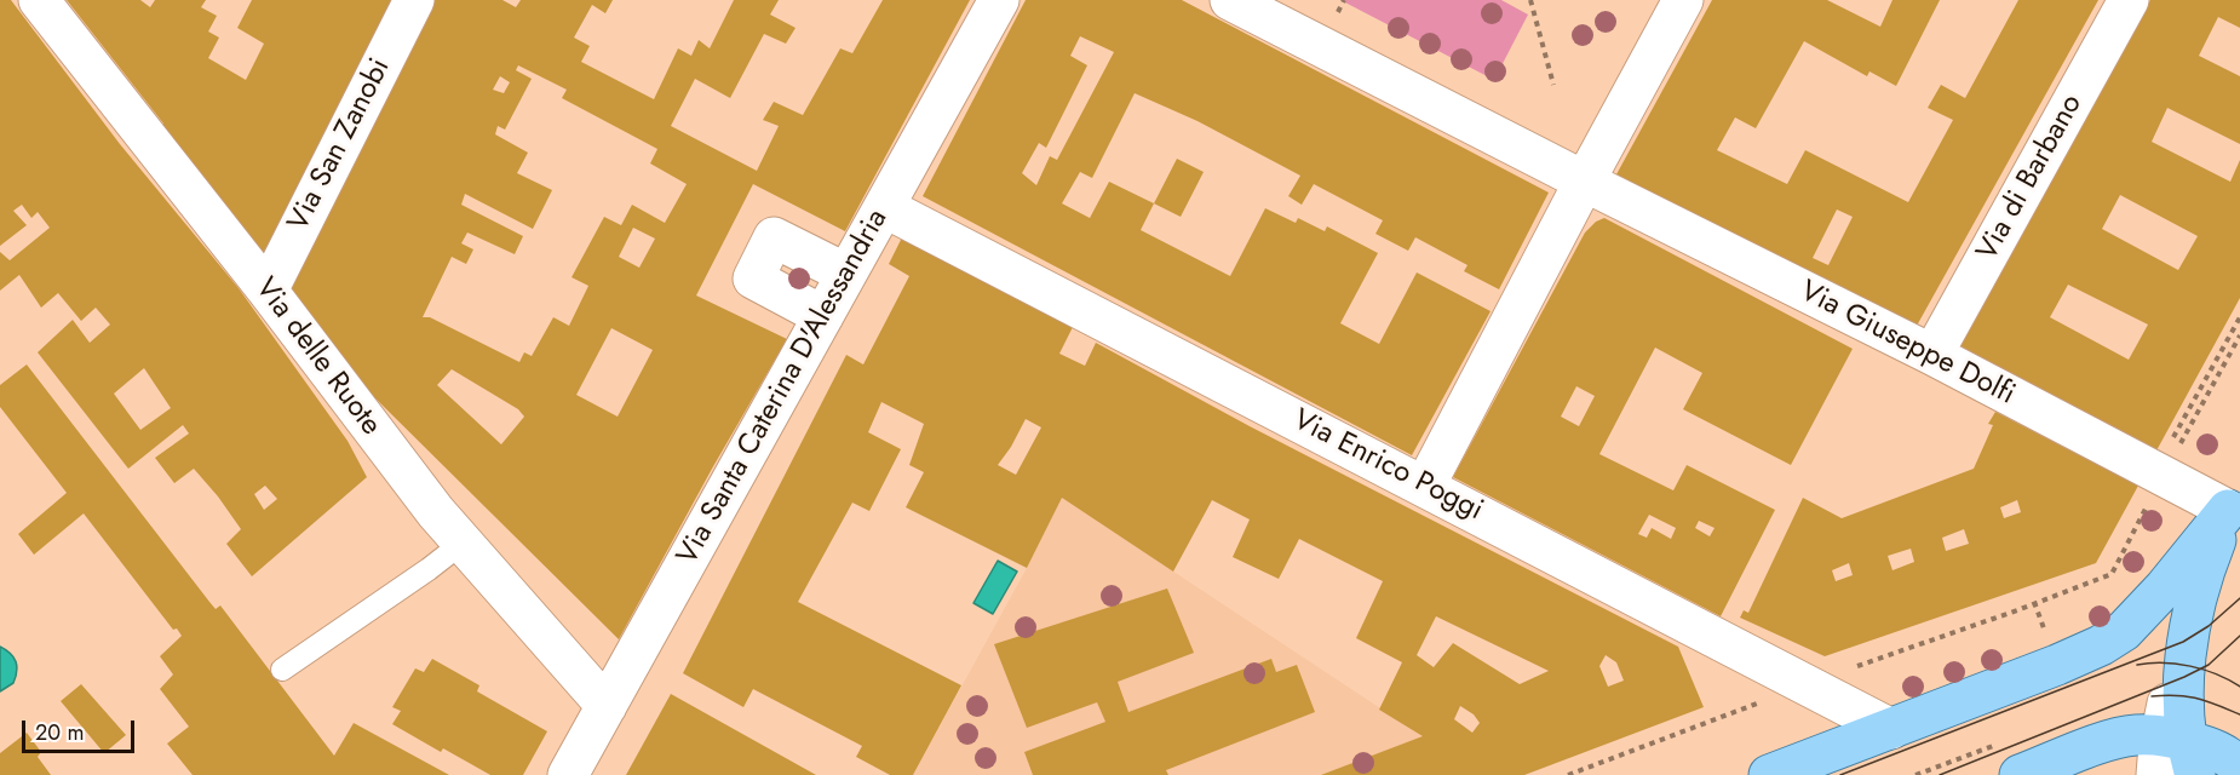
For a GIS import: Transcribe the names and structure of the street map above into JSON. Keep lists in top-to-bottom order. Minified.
{"streets":{"street":["Via San Zanobi","Via di Barbano","Via Giuseppe Dolfi","Via delle Ruote","Via Santa Caterina D'Alessandria","Via Enrico Poggi"]},"crossings":[["Via San Zanobi","Via delle Ruote"],["Via di Barbano","Via Giuseppe Dolfi"],["Via delle Ruote","Via Santa Caterina D'Alessandria"],["Via Santa Caterina D'Alessandria","Via Enrico Poggi"]],"scale_bar":"20 m"}
